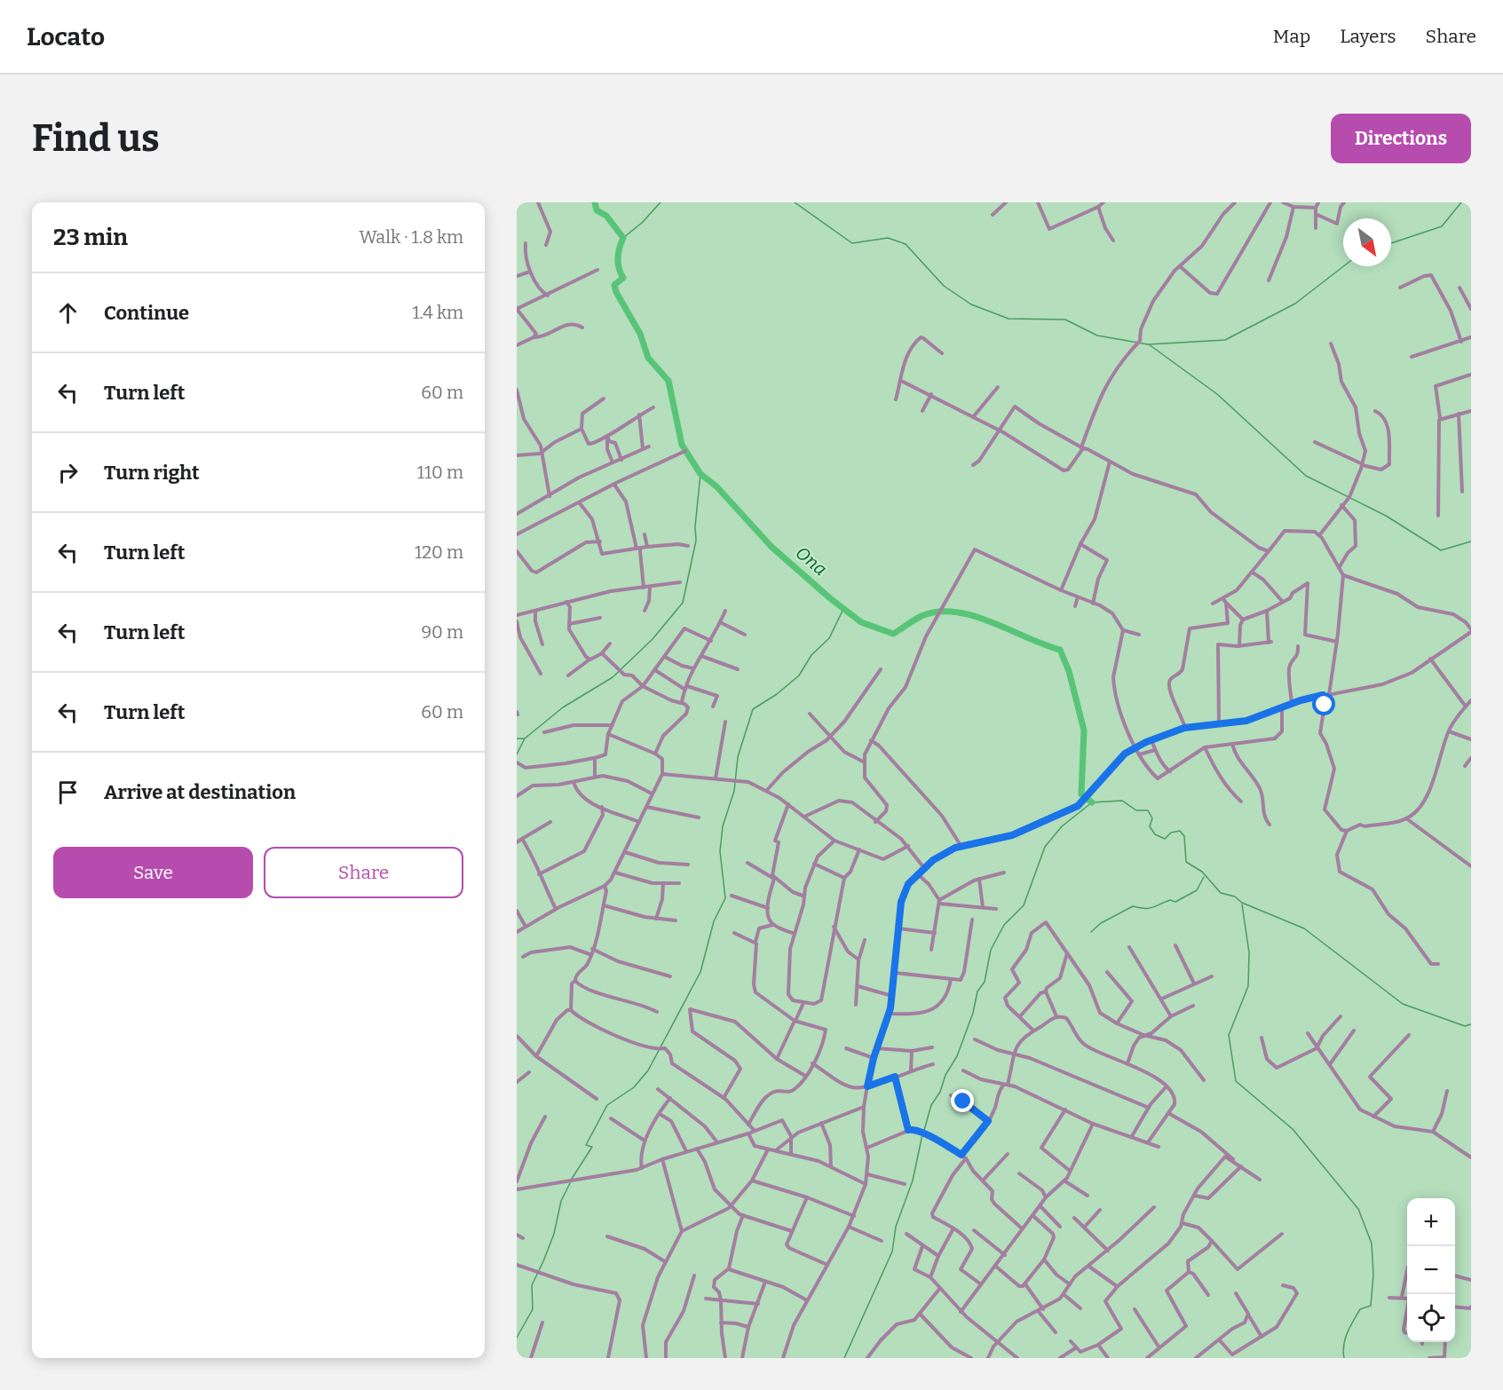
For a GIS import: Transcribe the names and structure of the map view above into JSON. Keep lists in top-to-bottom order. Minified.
{"water":["Ona"],"north":"bottom right","page":{"header":"Locato","nav":["Map","Layers","Share"],"buttons":["Directions",["Save","Share"]],"title":"Find us","heading":["23 min","Walk · 1.8 km"],"list":[["Continue","1.4 km"],["Turn left","60 m"],["Turn right","110 m"],["Turn left","120 m"],["Turn left","90 m"],["Turn left","60 m"],"Arrive at destination"],"map_buttons":["+","−"]}}
